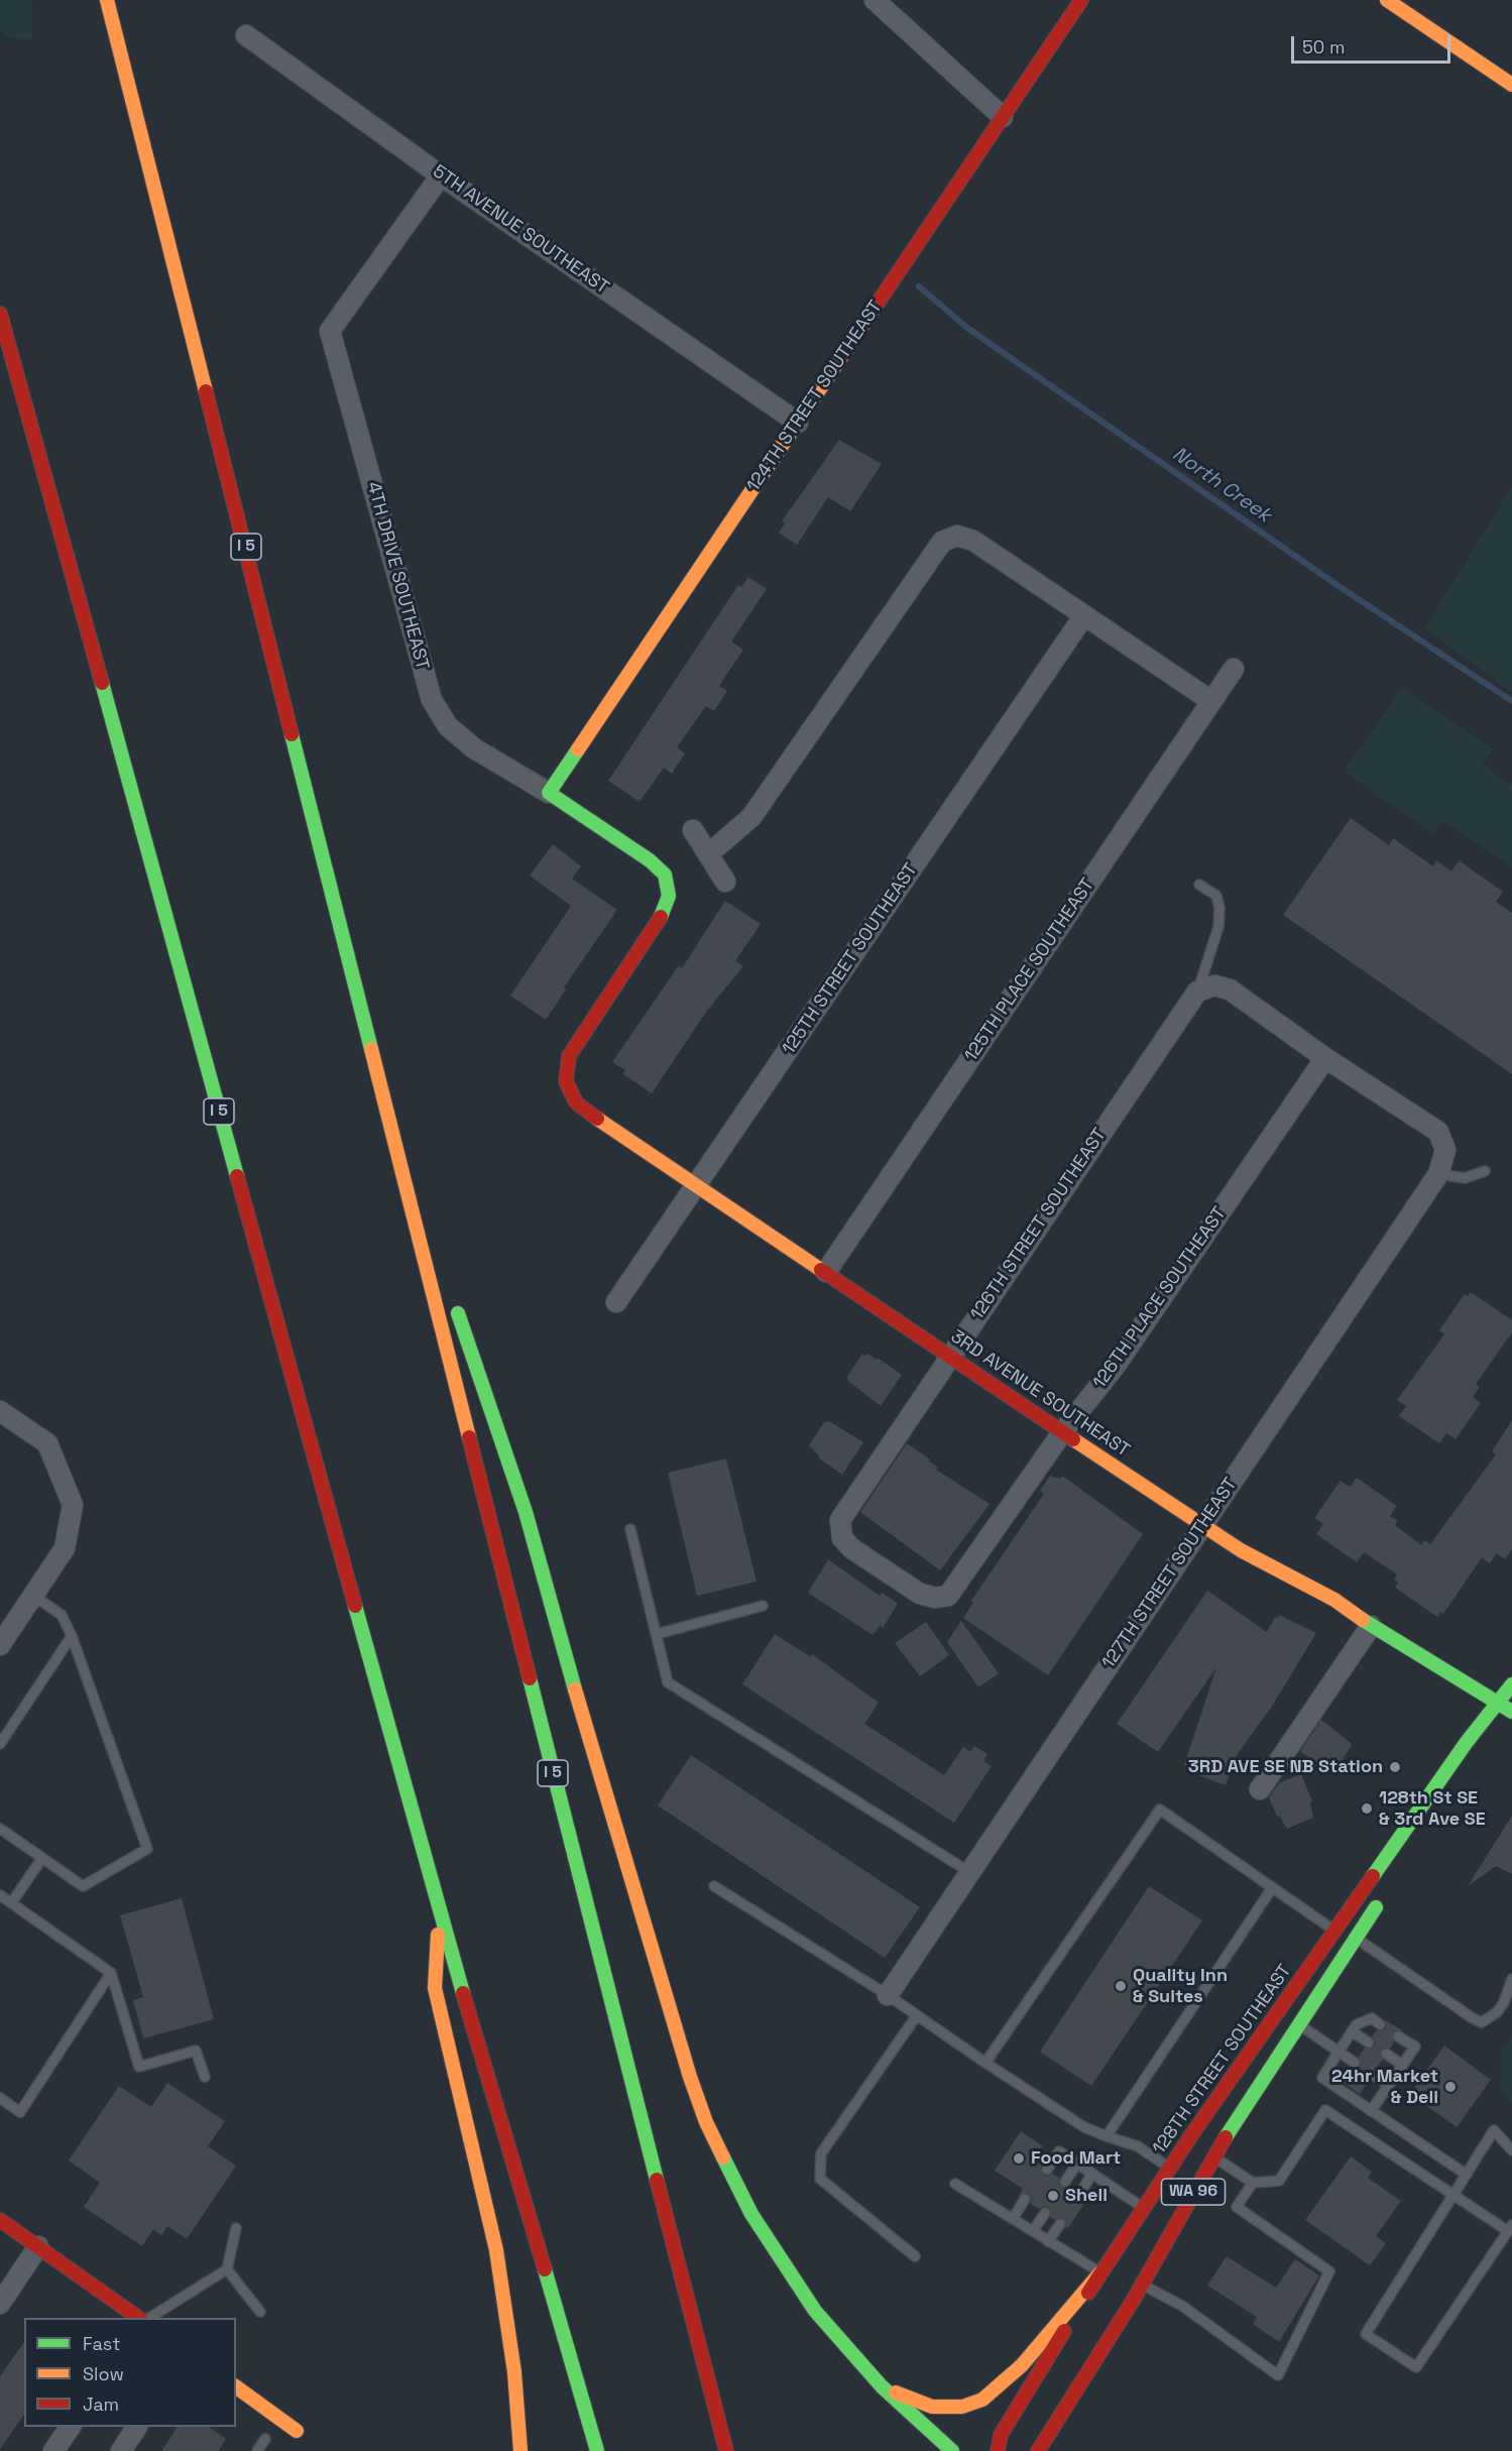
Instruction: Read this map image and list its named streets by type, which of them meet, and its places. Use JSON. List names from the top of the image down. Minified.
{"streets":{"main road":["124TH STREET SOUTHEAST","I 5","4TH DRIVE SOUTHEAST","3RD AVENUE SOUTHEAST","128TH STREET SOUTHEAST","WA 96"],"street":["5TH AVENUE SOUTHEAST","125TH STREET SOUTHEAST","125TH PLACE SOUTHEAST","126TH STREET SOUTHEAST","126TH PLACE SOUTHEAST","127TH STREET SOUTHEAST"]},"crossings":[["5TH AVENUE SOUTHEAST","124TH STREET SOUTHEAST"],["5TH AVENUE SOUTHEAST","4TH DRIVE SOUTHEAST"],["124TH STREET SOUTHEAST","4TH DRIVE SOUTHEAST"],["4TH DRIVE SOUTHEAST","3RD AVENUE SOUTHEAST"],["125TH STREET SOUTHEAST","3RD AVENUE SOUTHEAST"],["125TH PLACE SOUTHEAST","3RD AVENUE SOUTHEAST"],["126TH STREET SOUTHEAST","126TH PLACE SOUTHEAST"],["126TH STREET SOUTHEAST","3RD AVENUE SOUTHEAST"],["126TH PLACE SOUTHEAST","3RD AVENUE SOUTHEAST"],["126TH PLACE SOUTHEAST","127TH STREET SOUTHEAST"],["3RD AVENUE SOUTHEAST","127TH STREET SOUTHEAST"],["3RD AVENUE SOUTHEAST","128TH STREET SOUTHEAST"]],"water":["North Creek"],"places":["3RD AVE SE NB Station","128th St SE & 3rd Ave SE","Quality Inn & Suites","24hr Market & Deli","Food Mart","Shell"],"legend":["Fast","Slow","Jam"],"scale_bar":"50 m"}
